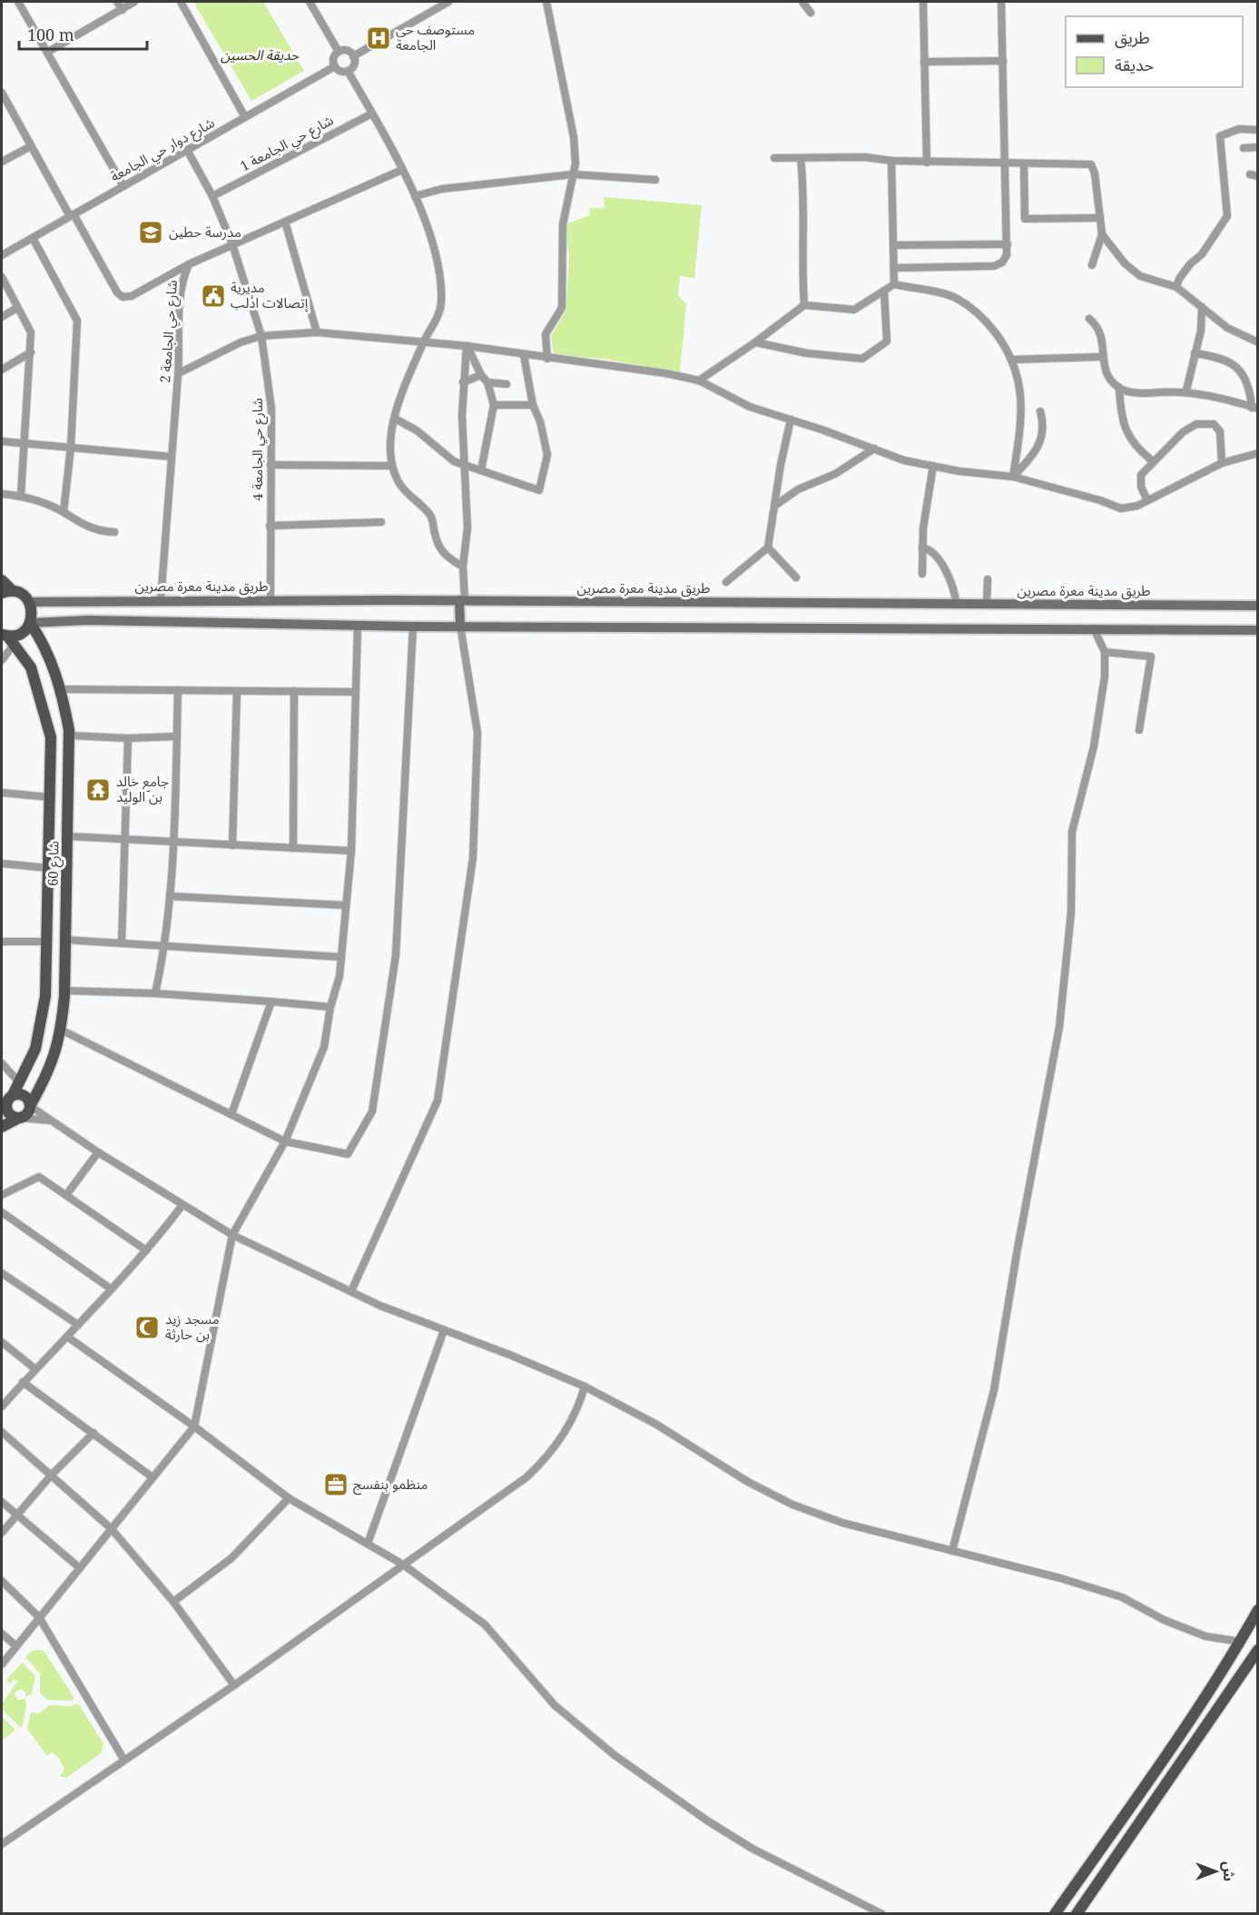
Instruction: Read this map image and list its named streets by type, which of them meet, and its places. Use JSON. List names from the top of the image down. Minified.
{"streets":{"main road":["طريق مدينة معرة مصرين","شارع 60"],"street":["شارع حي الجامعة 1","شارع دوار حي الجامعة","شارع حي الجامعة 2","شارع حي الجامعة 4"]},"crossings":[["شارع حي الجامعة 1","شارع حي الجامعة 4"],["شارع دوار حي الجامعة","شارع حي الجامعة 4"],["شارع حي الجامعة 2","شارع حي الجامعة 4"],["شارع حي الجامعة 2","طريق مدينة معرة مصرين"],["شارع حي الجامعة 4","طريق مدينة معرة مصرين"]],"parks":["حديقة الحسين"],"places":{"hospital":["مستوصف حي الجامعة"],"school or university":["مدرسة حطين"],"public building":["مديرية إتصالات ادلب"],"temple":["جامع خالد بن الوليد"],"mosque":["مسجد زيد بن حارثة"],"office":["منظمو بنفسج"]},"legend":["طريق","حديقة"],"scale_bar":"100 m","north":"right"}
